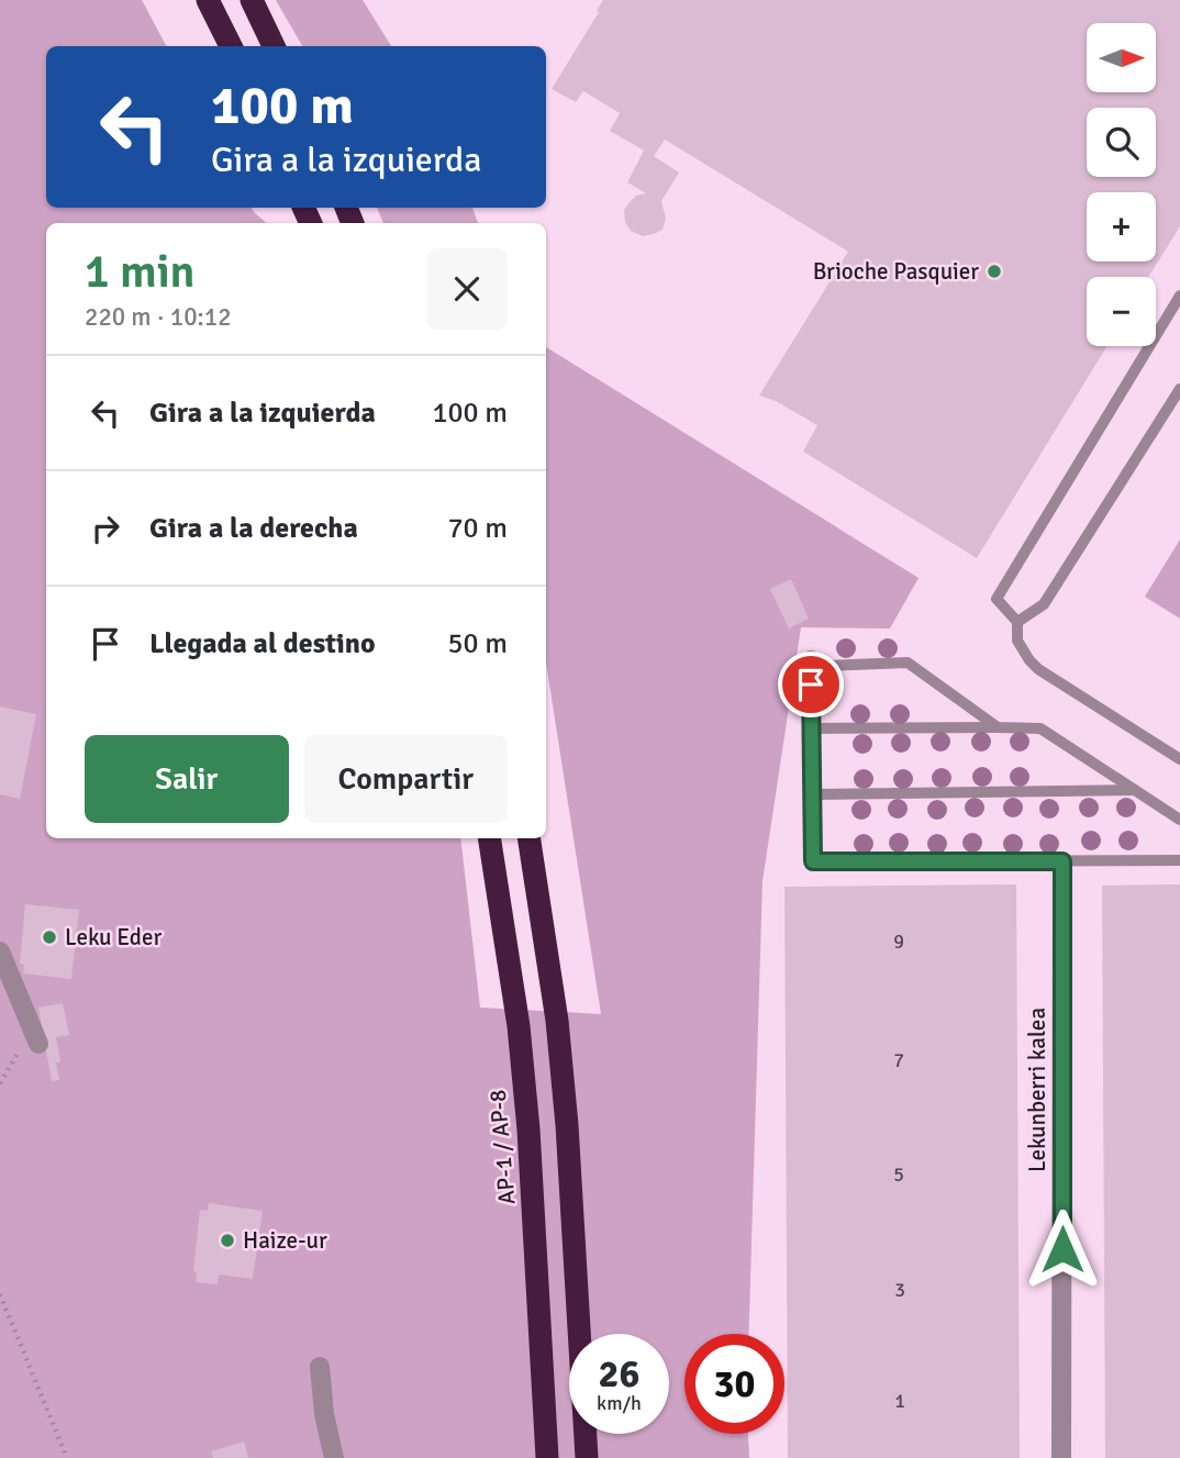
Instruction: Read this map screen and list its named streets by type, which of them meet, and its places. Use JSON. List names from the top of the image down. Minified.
{"streets":{"highway":["AP-1 / AP-8"],"street":["Lekunberri kalea"]},"places":["Brioche Pasquier","Leku Eder","Haize-ur"],"house_numbers":["9","7","5","3","1"],"north":"right","page":{"map_buttons":["+","−"],"turn":["100 m","Gira a la izquierda"],"heading":["1 min","220 m · 10:12"],"list":[{"name":"Gira a la izquierda","value":"100 m"},{"name":"Gira a la derecha","value":"70 m"},{"name":"Llegada al destino","value":"50 m"}],"buttons":["Salir","Compartir"],"speed":"26 km/h","limit":"30"}}
